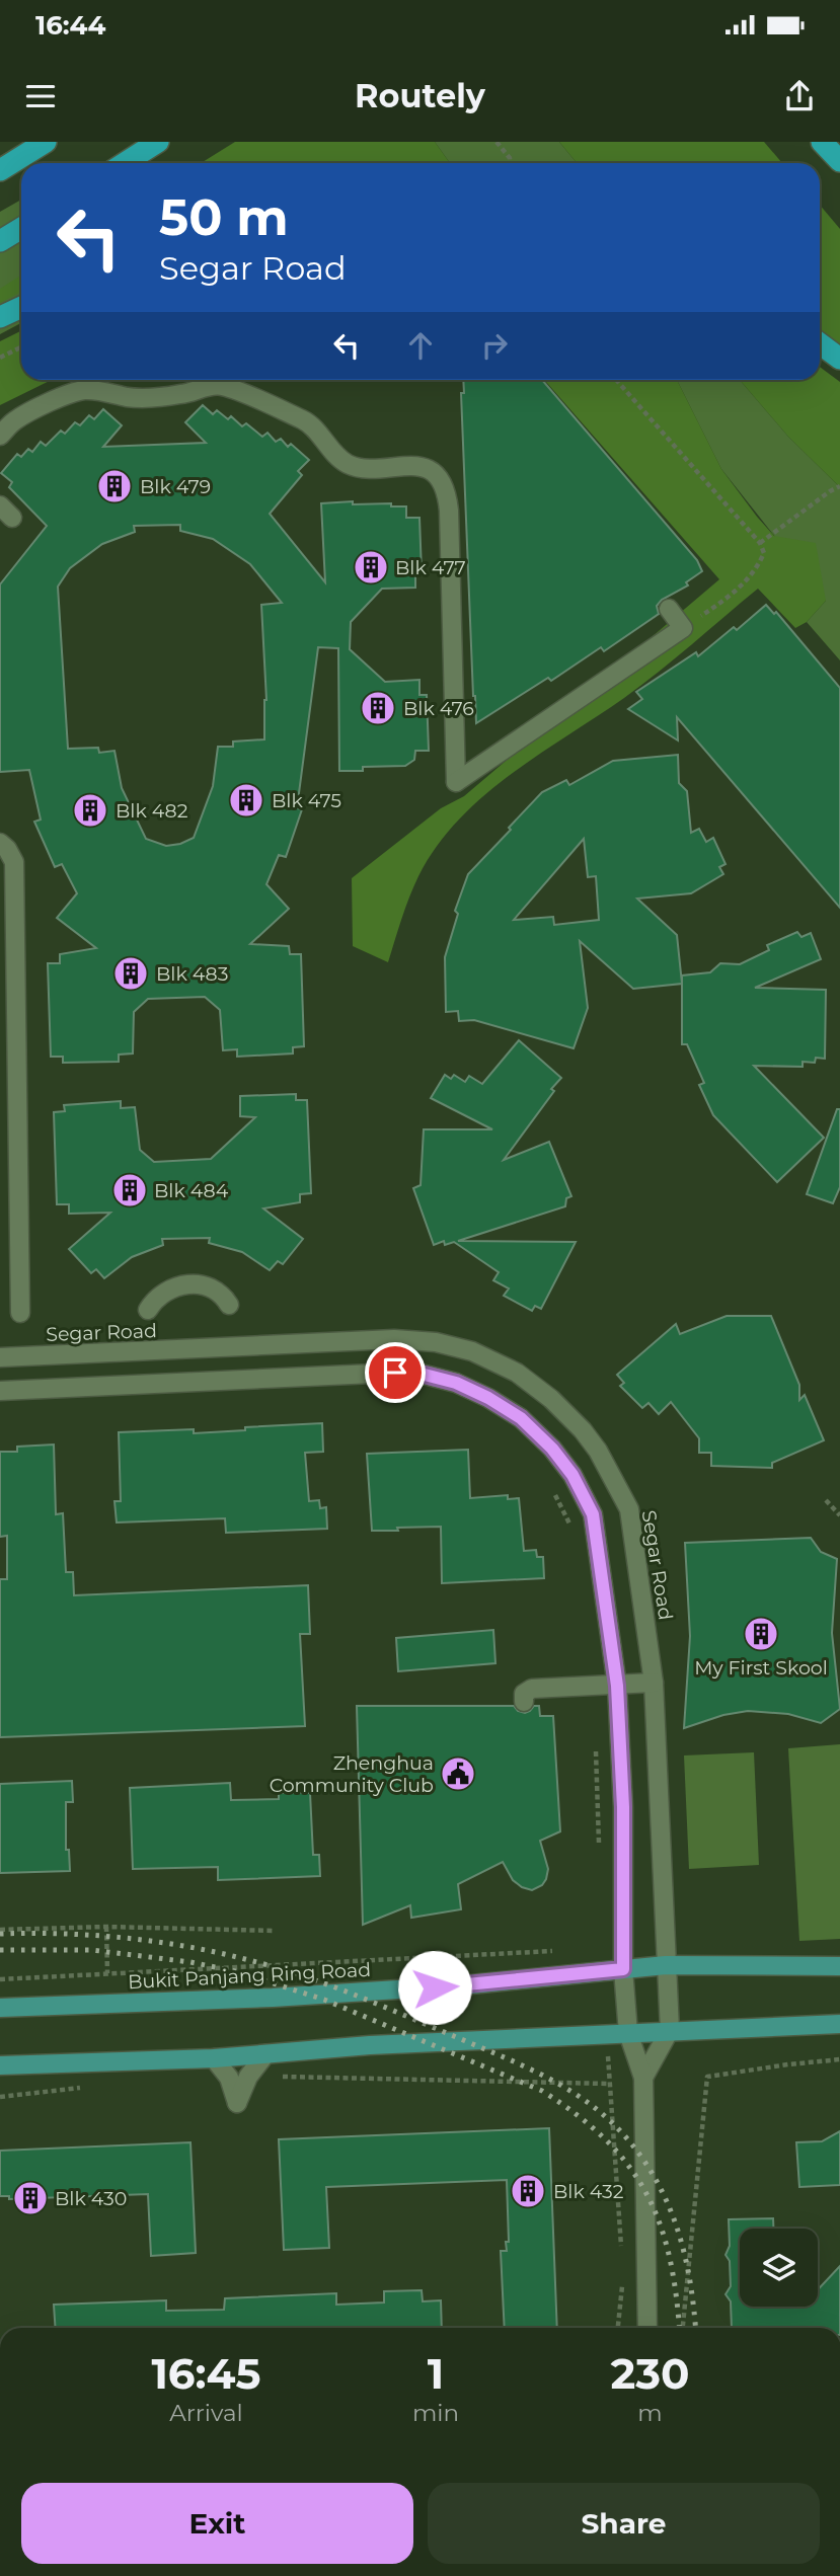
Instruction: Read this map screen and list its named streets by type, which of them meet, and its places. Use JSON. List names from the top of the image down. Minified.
{"streets":{"main road":["Bukit Panjang Ring Road"],"street":["Segar Road"]},"crossings":[["Segar Road","Bukit Panjang Ring Road"]],"places":{"building":["Blk 479","Blk 477","Blk 476","Blk 475","Blk 482","Blk 483","Blk 484","My First Skool","Blk 432","Blk 430"],"public building":["Zhenghua Community Club"]},"page":{"status":"16:44","header":"Routely","turn":["50 m","Segar Road"],"eta":["16:45","Arrival","1","min","230","m"],"buttons":["Exit","Share"]}}
